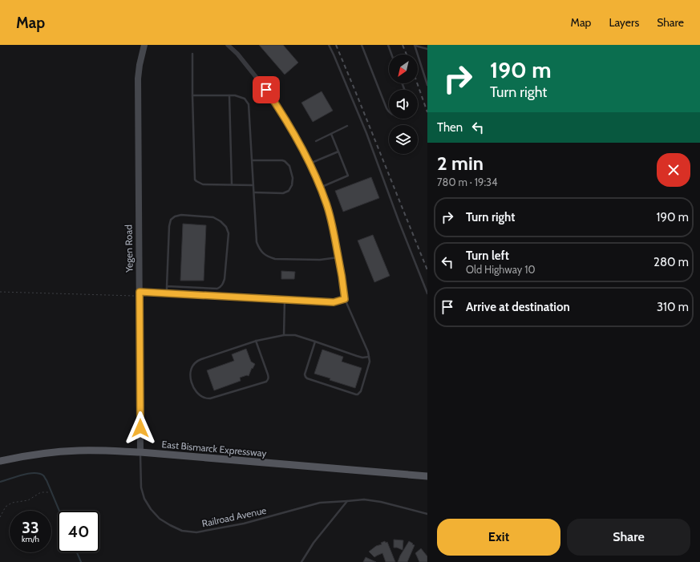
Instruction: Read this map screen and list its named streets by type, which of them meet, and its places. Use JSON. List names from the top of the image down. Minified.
{"streets":{"main road":["East Bismarck Expressway"],"street":["Yegen Road"],"lane":["Railroad Avenue"]},"crossings":[["Yegen Road","East Bismarck Expressway"],["Yegen Road","Railroad Avenue"],["East Bismarck Expressway","Railroad Avenue"]],"north":"bottom left","page":{"header":"Map","nav":["Map","Layers","Share"],"turn":["190 m","Turn right"],"then":"Then","heading":["2 min","780 m · 19:34"],"list":[{"name":"Turn right","value":"190 m"},{"name":"Turn left","note":"Old Highway 10","value":"280 m"},{"name":"Arrive at destination","value":"310 m"}],"speed":"33 km/h","limit":"40","buttons":["Exit","Share"]}}
